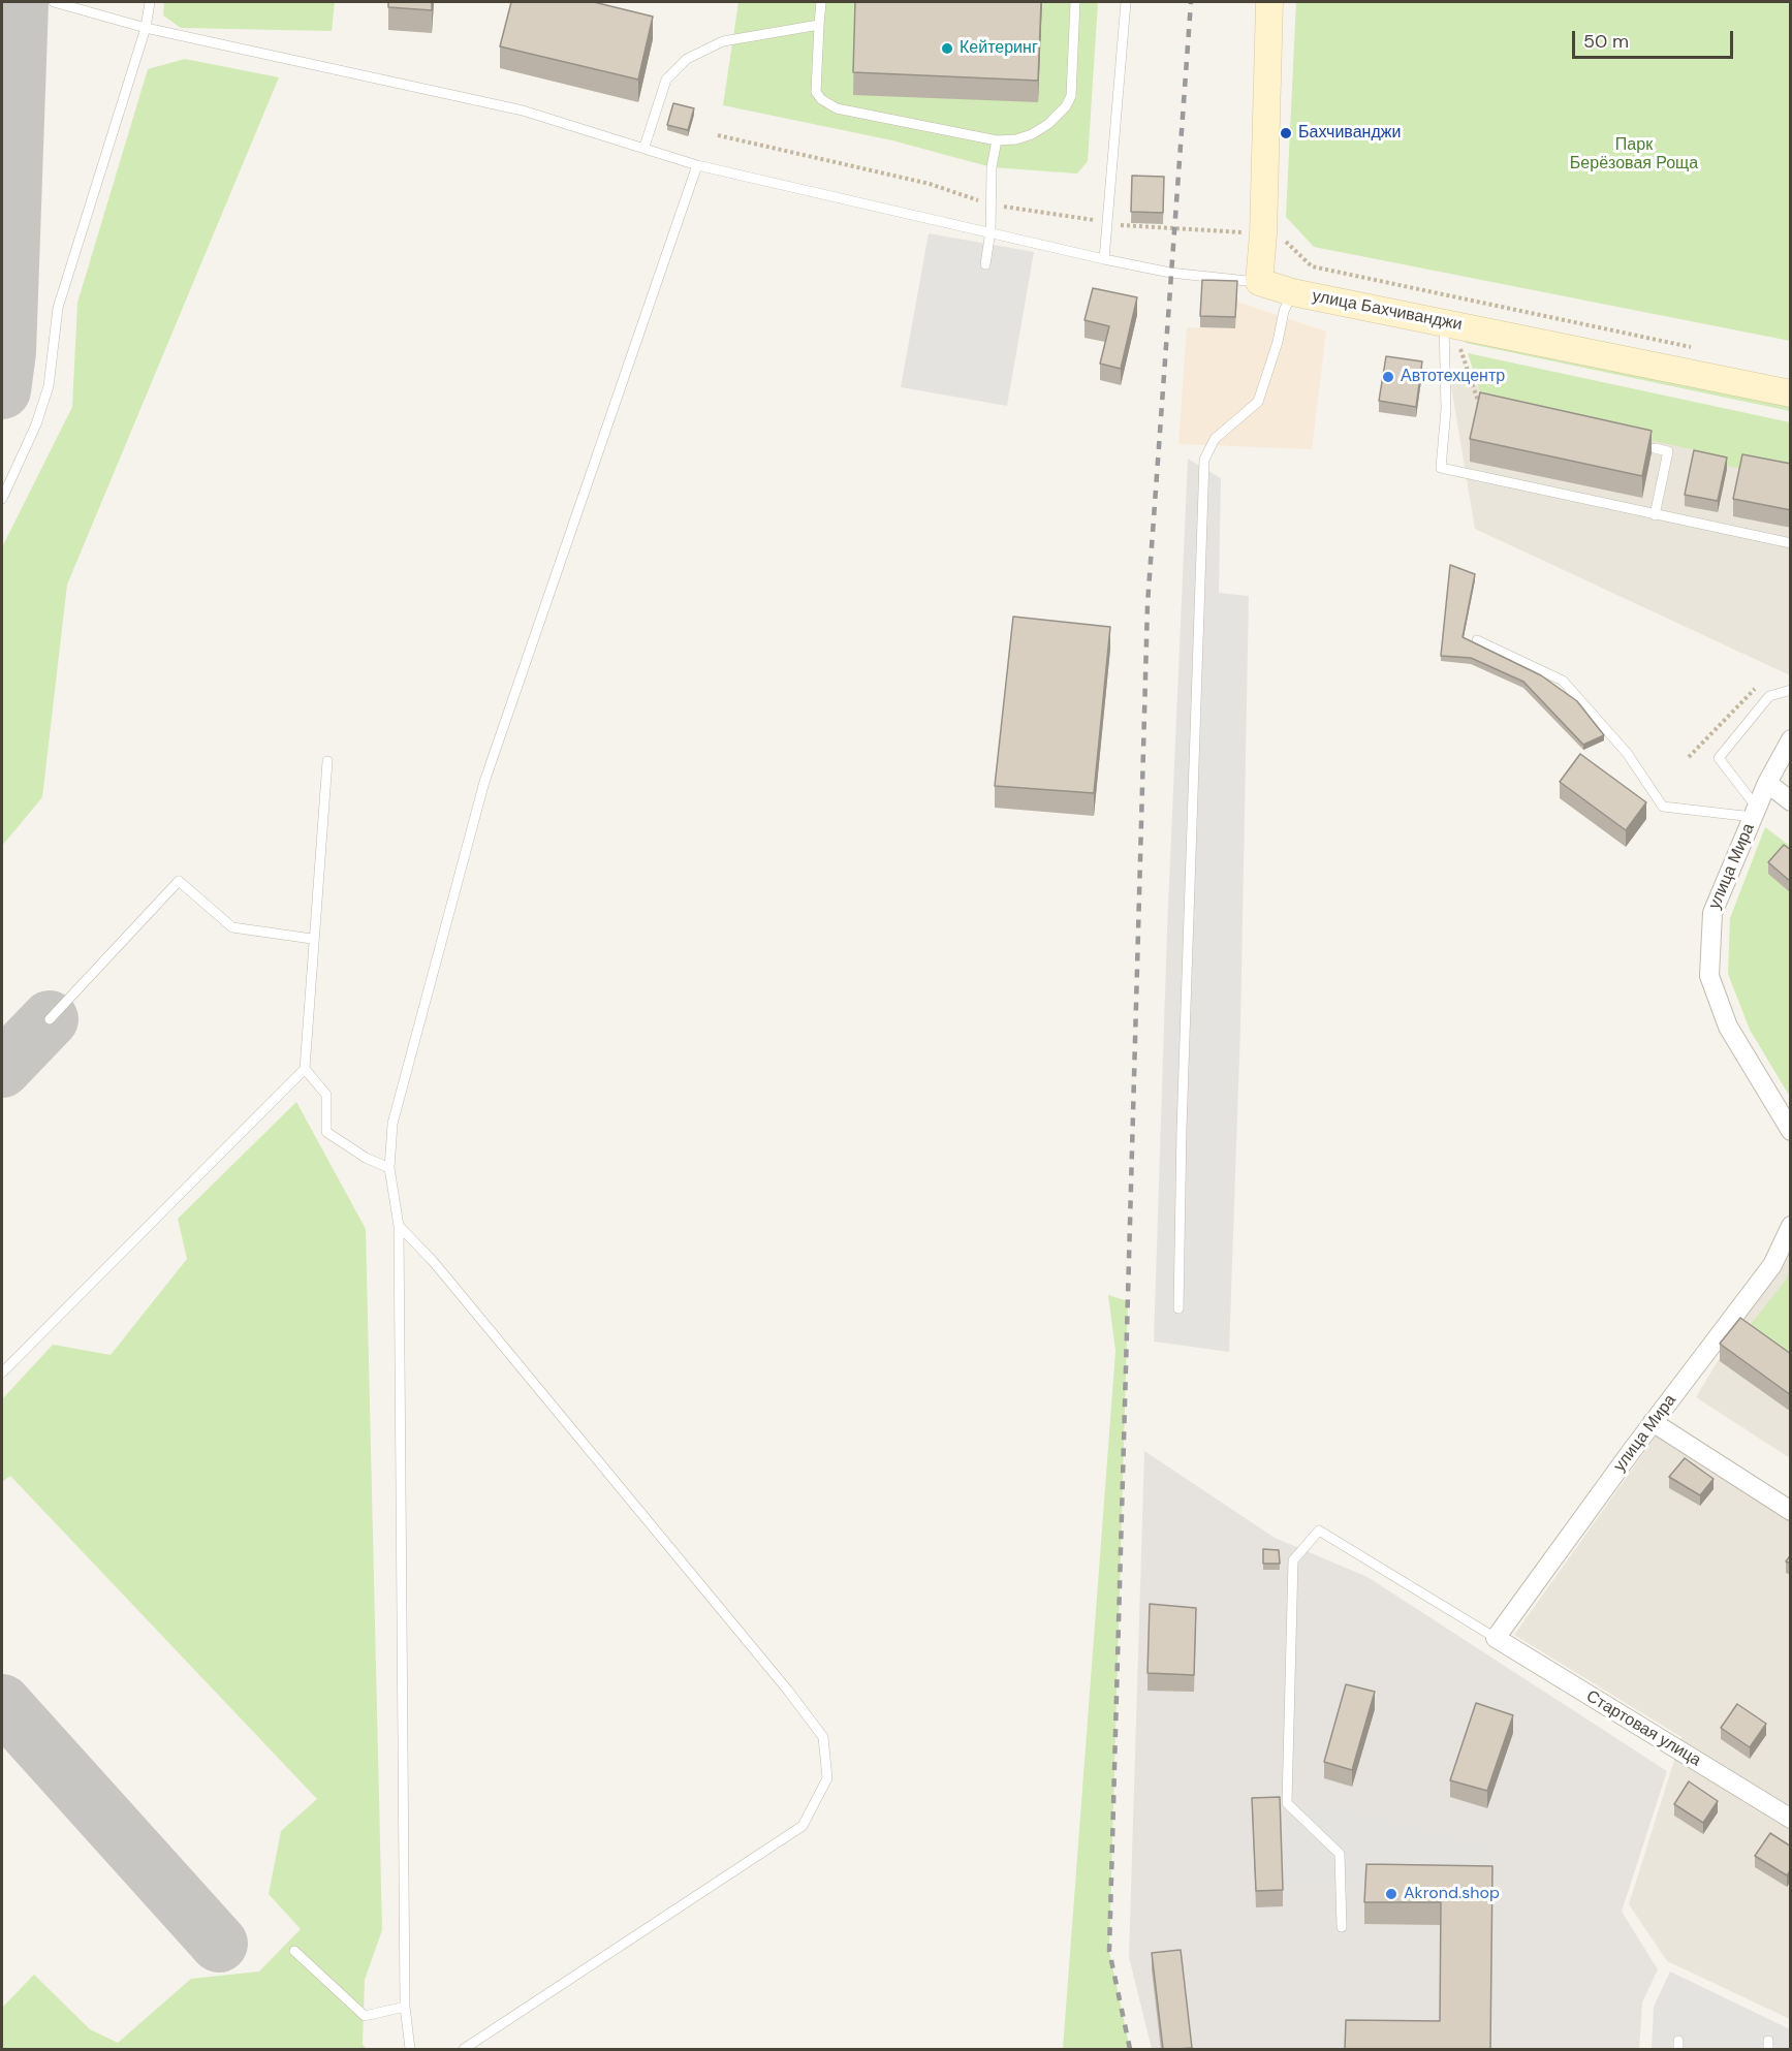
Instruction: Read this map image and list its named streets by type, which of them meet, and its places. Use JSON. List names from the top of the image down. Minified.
{"streets":{"main road":["улица Бахчиванджи"],"street":["улица Мира","Стартовая улица"]},"crossings":[["улица Мира","Стартовая улица"]],"parks":["Парк Берёзовая Роща"],"places":["Кейтеринг","Бахчиванджи","Автотехцентр","Akrond.shop"],"scale_bar":"50 m"}
